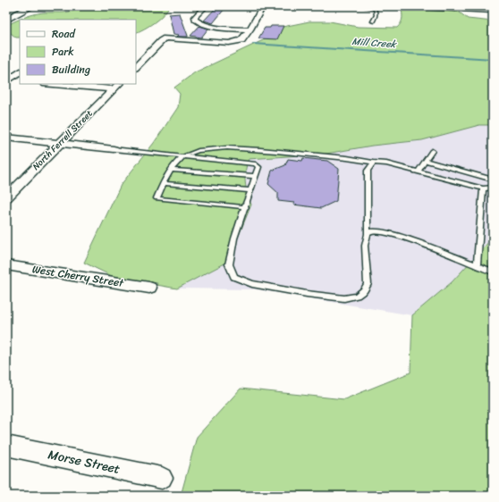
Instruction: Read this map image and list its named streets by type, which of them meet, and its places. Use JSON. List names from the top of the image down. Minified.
{"streets":{"street":["North Ferrell Street","West Cherry Street","Morse Street"]},"water":["Mill Creek"],"legend":["Road","Park","Building"]}
